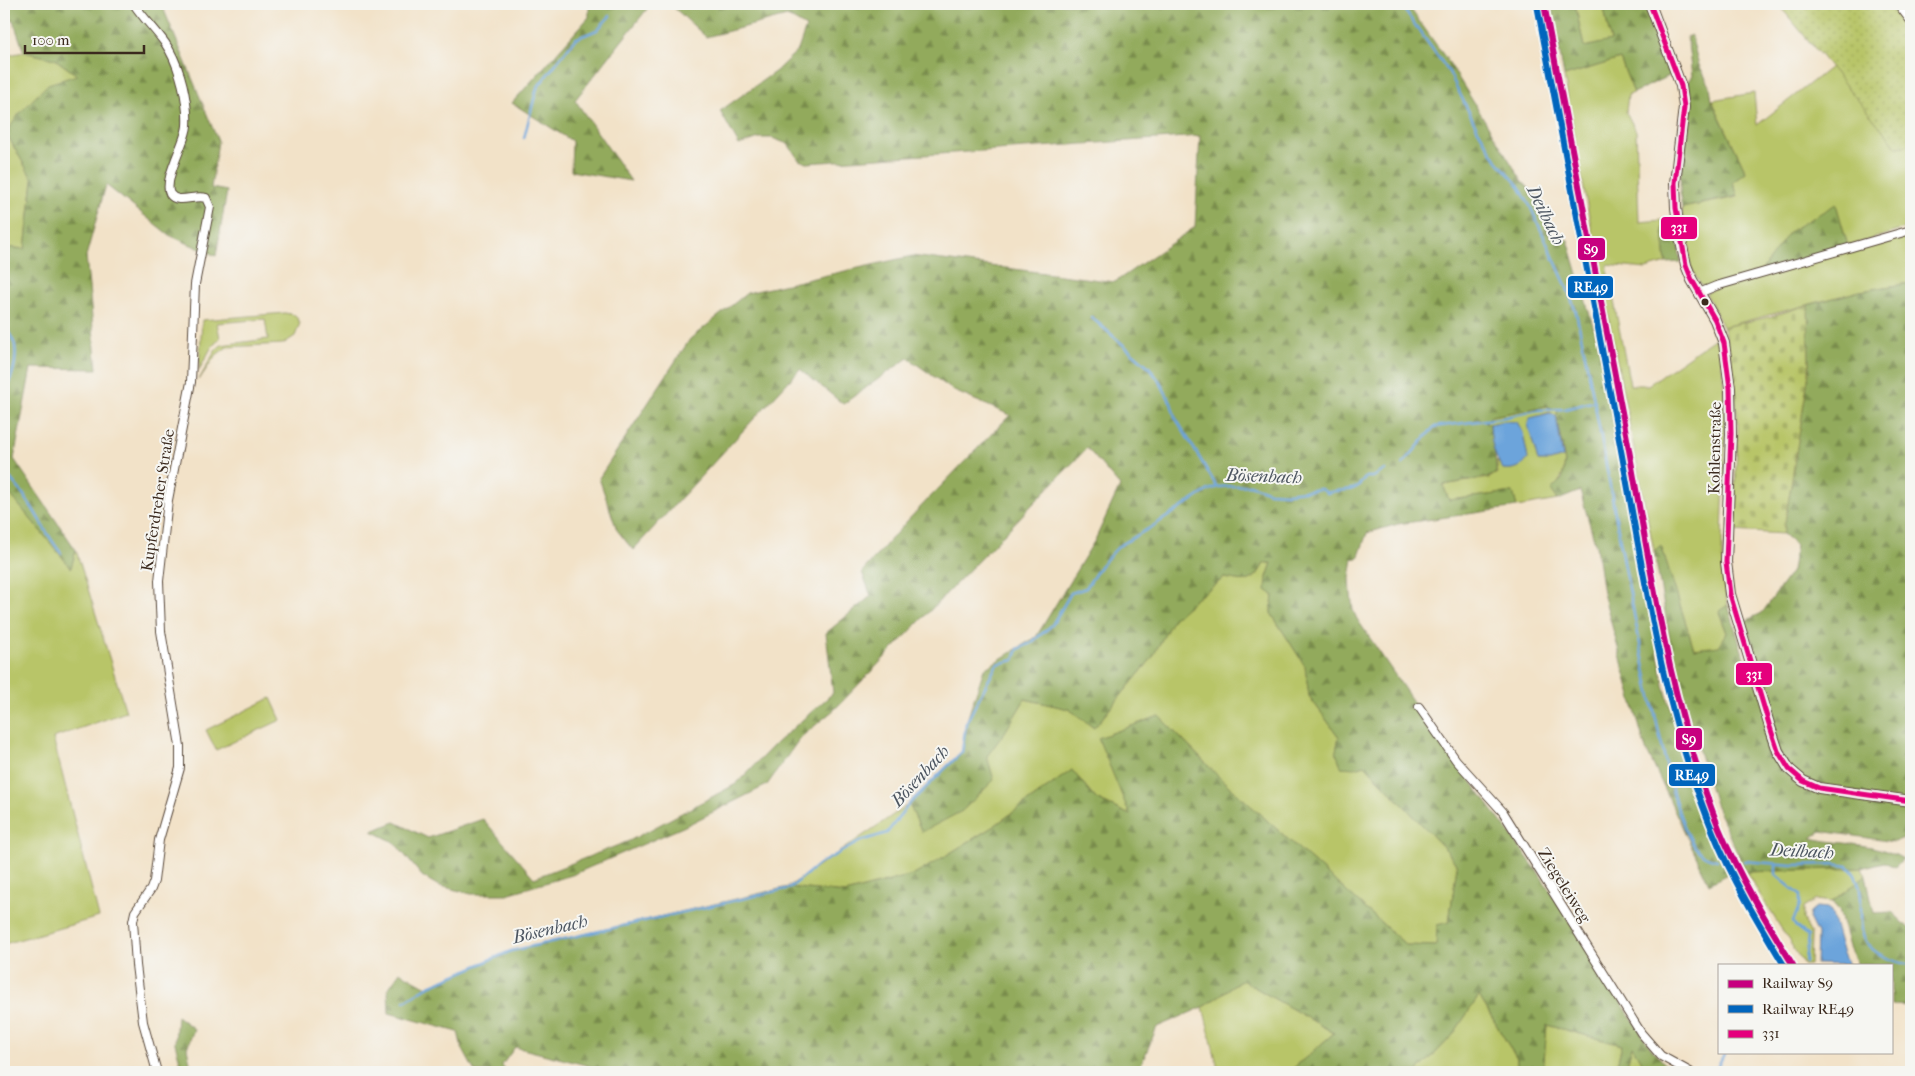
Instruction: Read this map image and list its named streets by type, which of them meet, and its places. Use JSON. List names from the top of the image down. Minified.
{"streets":{"main road":["Kohlenstraße"],"street":["Kupferdreher Straße","Ziegeleiweg"]},"water":["Deilbach","Bösenbach"],"lines":["rail line S9","transit line 331","rail line RE49"],"legend":["Railway S9","Railway RE49","331"],"scale_bar":"100 m"}
